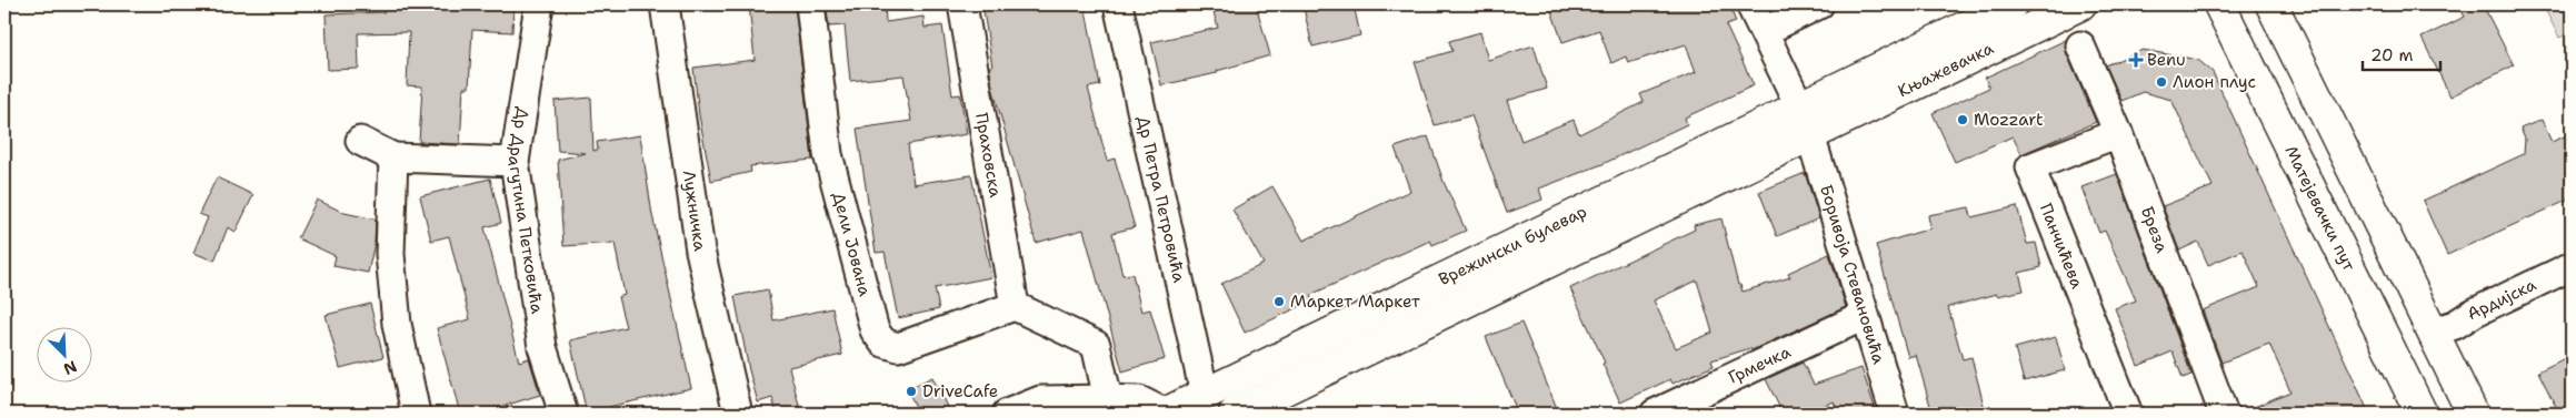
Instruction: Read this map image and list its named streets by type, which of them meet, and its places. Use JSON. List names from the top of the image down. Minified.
{"streets":{"main road":["Књажевачка","Матејевачки пут","Врежински булевар"],"street":["Праховска","Др Петра Петровића","Др Драгутина Петковића","Лужничка","Бреза","Дели Јована","Панчићева","Боривоја Стевановића","Ардијска","Грмечка"]},"crossings":[["Књажевачка","Врежински булевар"],["Књажевачка","Боривоја Стевановића"],["Праховска","Дели Јована"],["Др Петра Петровића","Врежински булевар"],["Бреза","Панчићева"],["Врежински булевар","Боривоја Стевановића"],["Боривоја Стевановића","Грмечка"]],"places":{"health":["Benu"],"other":["Лион плус","Mozzart","Маркет Маркет","DriveCafe"]},"scale_bar":"20 m","north":"bottom right"}
